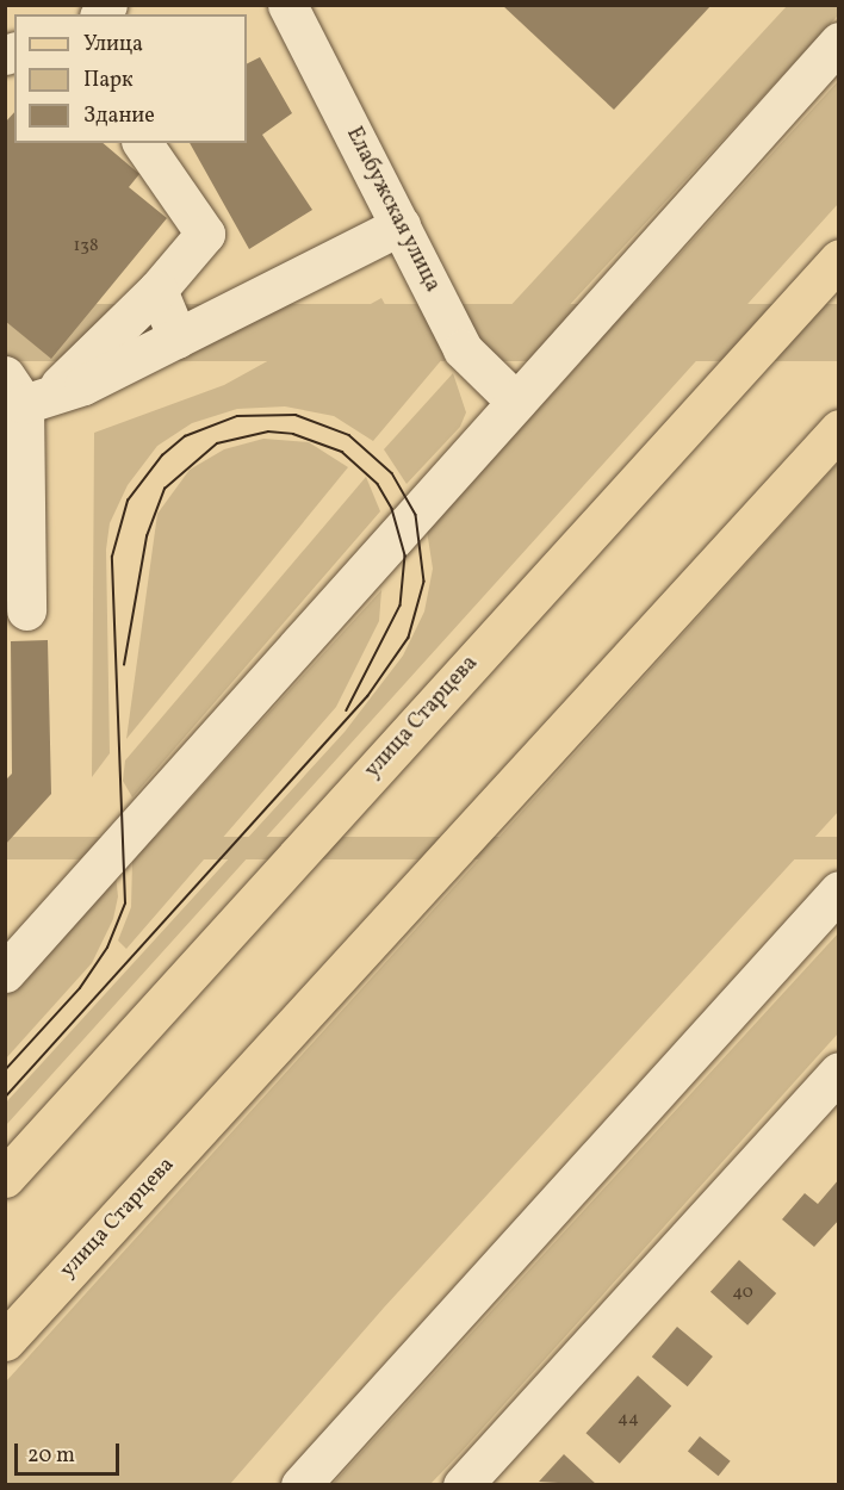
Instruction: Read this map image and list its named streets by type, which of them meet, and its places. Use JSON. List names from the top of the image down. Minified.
{"streets":{"main road":["улица Старцева"],"street":["Елабужская улица"]},"house_numbers":["138","40","44"],"legend":["Улица","Парк","Здание"],"scale_bar":"20 m"}
